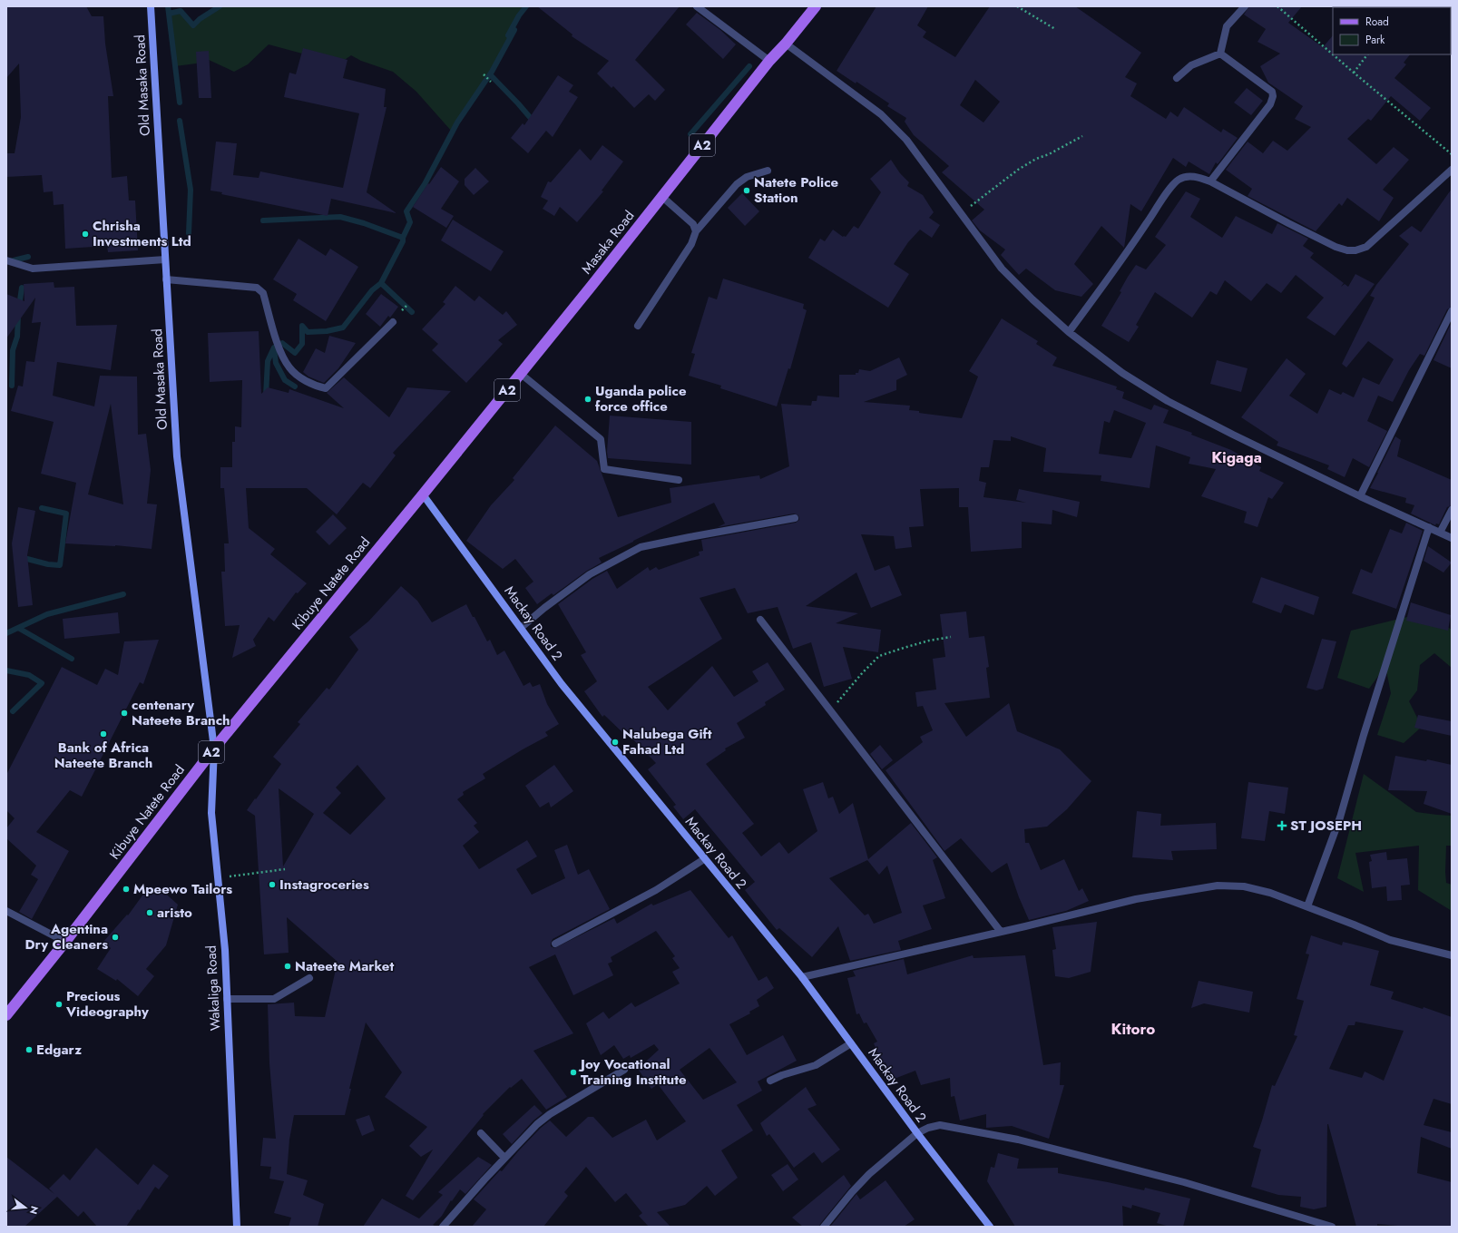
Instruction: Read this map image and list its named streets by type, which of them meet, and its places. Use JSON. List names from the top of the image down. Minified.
{"streets":{"main road":["Old Masaka Road","A2","Masaka Road","Kibuye Natete Road","Mackay Road 2","Wakaliga Road"]},"crossings":[["Old Masaka Road","Kibuye Natete Road"],["Old Masaka Road","Wakaliga Road"],["Masaka Road","Kibuye Natete Road"],["Masaka Road","Mackay Road 2"],["Kibuye Natete Road","Mackay Road 2"],["Kibuye Natete Road","Wakaliga Road"]],"districts":["Kigaga","Kitoro"],"places":{"other":["Natete Police Station","Chrisha Investments Ltd","Uganda police force office","centenary Nateete Branch","Bank of Africa Nateete Branch","Nalubega Gift Fahad Ltd","Instagroceries","Mpeewo Tailors","aristo","Agentina Dry Cleaners","Nateete Market","Precious Videography","Edgarz","Joy Vocational Training Institute"],"health":["ST JOSEPH"]},"legend":["Road","Park"],"north":"right"}
